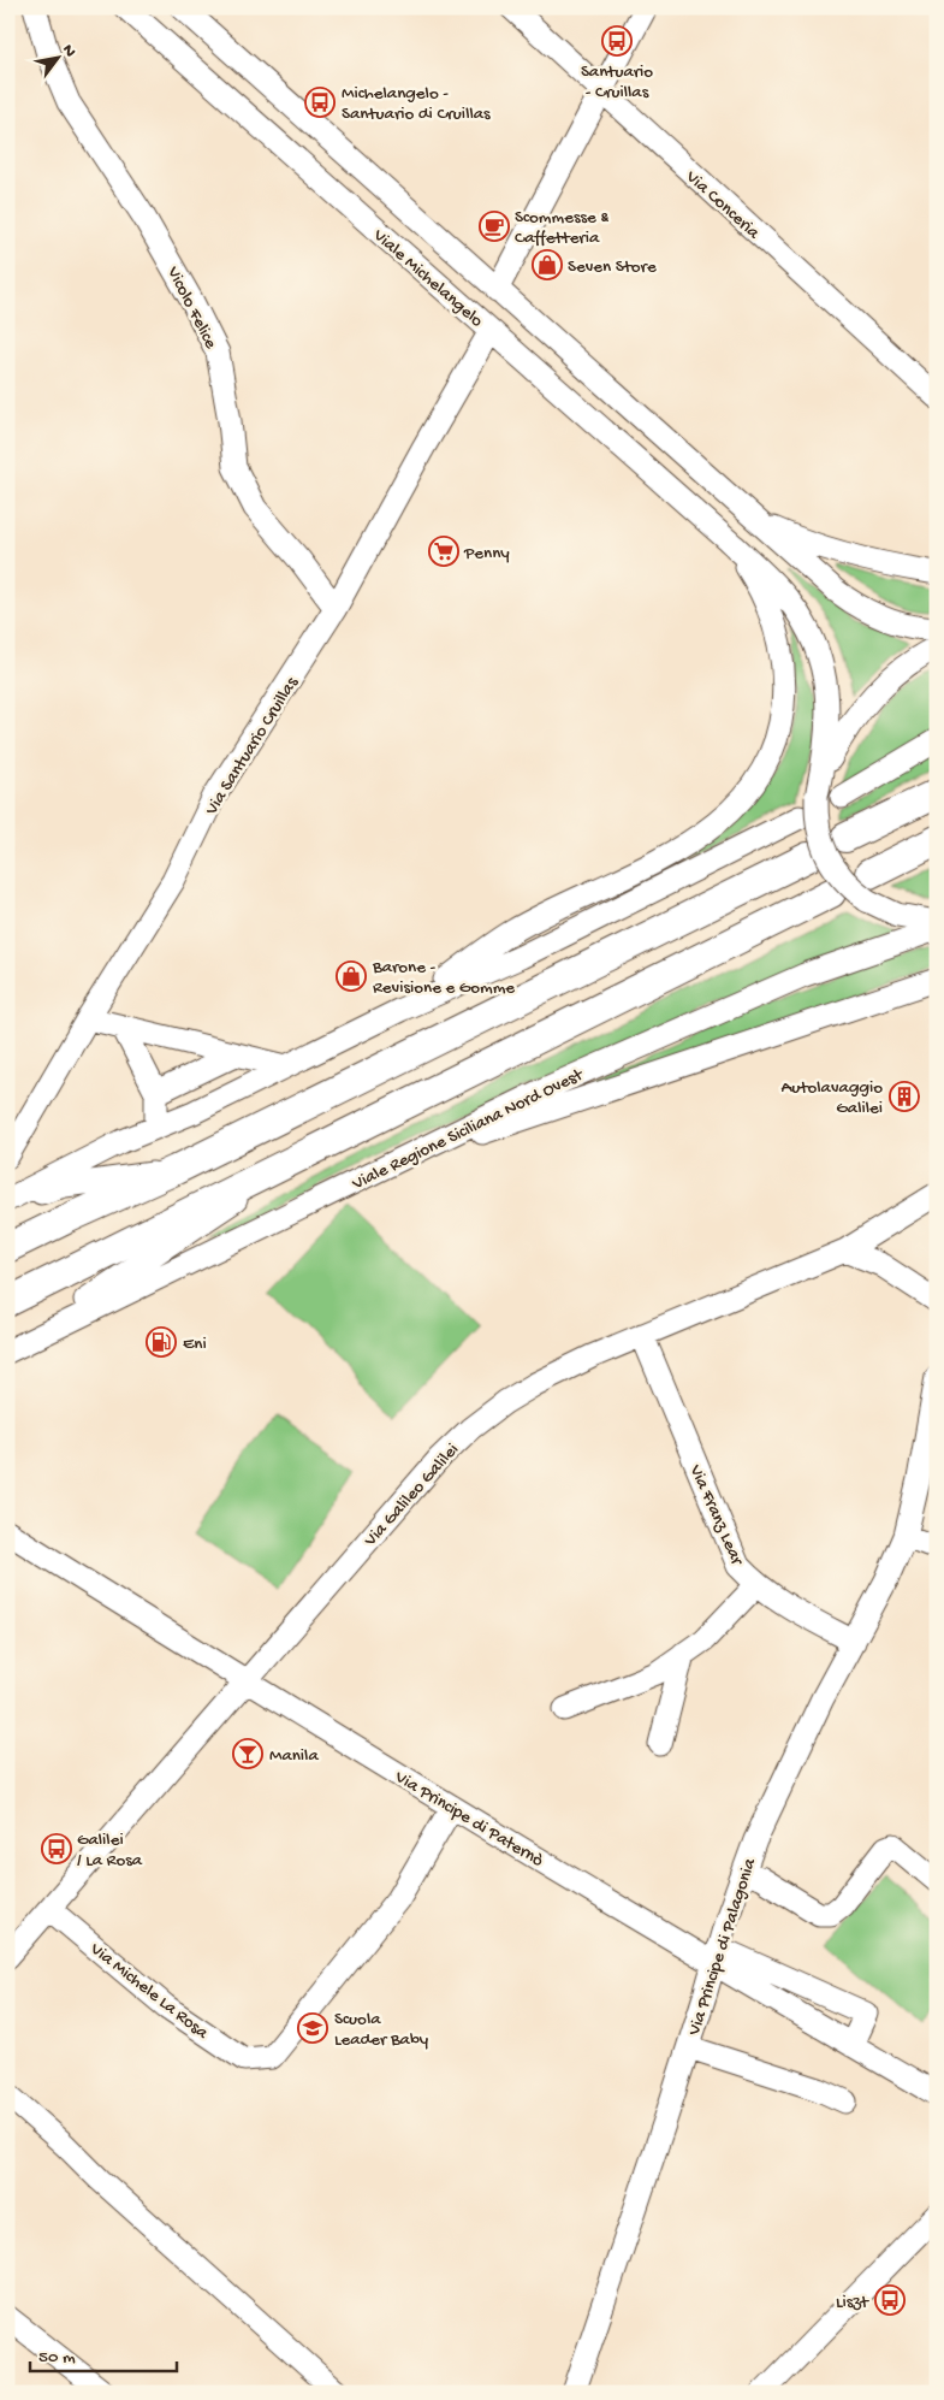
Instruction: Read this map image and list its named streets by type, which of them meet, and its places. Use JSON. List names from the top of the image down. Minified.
{"streets":{"street":["Via Conceria","Viale Michelangelo","Vicolo Felice","Via Santuario Cruillas","Viale Regione Siciliana Nord Ovest","Via Galileo Galilei","Via Franz Lear","Via Principe di Paternò","Via Principe di Palagonia","Via Michele La Rosa"]},"crossings":[["Viale Michelangelo","Via Santuario Cruillas"],["Vicolo Felice","Via Santuario Cruillas"],["Via Galileo Galilei","Via Franz Lear"],["Via Galileo Galilei","Via Principe di Paternò"],["Via Galileo Galilei","Via Michele La Rosa"],["Via Franz Lear","Via Principe di Palagonia"],["Via Principe di Paternò","Via Principe di Palagonia"],["Via Principe di Paternò","Via Michele La Rosa"]],"places":{"bus stop":["Santuario - Cruillas","Michelangelo - Santuario di Cruillas","Galilei / La Rosa","Liszt"],"cafe":["Scommesse & Caffetteria"],"shop":["Seven Store","Barone - Revisione e Gomme"],"supermarket":["Penny"],"building":["Autolavaggio Galilei"],"fuel station":["Eni"],"bar":["Manila"],"school or university":["Scuola Leader Baby"]},"scale_bar":"50 m","north":"top right"}
